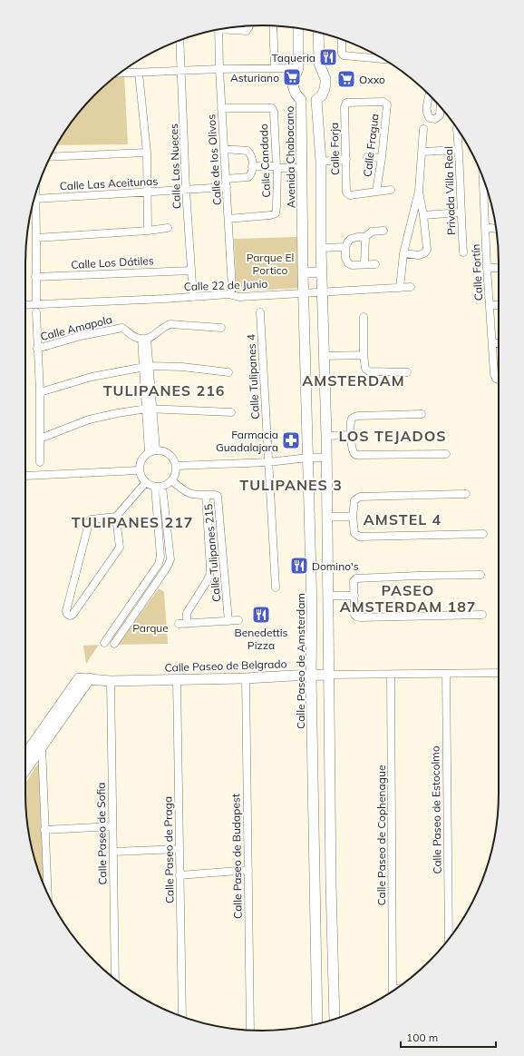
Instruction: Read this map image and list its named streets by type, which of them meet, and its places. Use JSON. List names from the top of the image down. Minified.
{"streets":{"main road":["Avenida Chabacano","Calle Paseo de Amsterdam","Calle Paseo de Belgrado"],"street":["Calle Fragua","Calle Forja","Calle de los Olivos","Calle Candado","Calle Las Nueces","Calle Las Aceitunas","Privada Villa Real","Calle Los Dátiles","Calle Fortín","Calle 22 de Junio","Calle Amapola","Calle Tulipanes 4","Calle Tulipanes 215","Calle Paseo de Estocolmo","Calle Paseo de Sofia","Calle Paseo de Cophenague","Calle Paseo de Praga","Calle Paseo de Budapest"]},"crossings":[["Calle Fragua","Calle Forja"],["Avenida Chabacano","Calle 22 de Junio"],["Avenida Chabacano","Calle Paseo de Amsterdam"],["Calle de los Olivos","Calle Candado"],["Calle de los Olivos","Calle Las Aceitunas"],["Calle de los Olivos","Calle 22 de Junio"],["Calle Las Nueces","Calle Las Aceitunas"],["Calle Las Nueces","Calle Los Dátiles"],["Calle Las Nueces","Calle 22 de Junio"],["Calle 22 de Junio","Calle Paseo de Amsterdam"],["Calle Paseo de Amsterdam","Calle Paseo de Belgrado"],["Calle Paseo de Belgrado","Calle Paseo de Estocolmo"],["Calle Paseo de Belgrado","Calle Paseo de Sofia"],["Calle Paseo de Belgrado","Calle Paseo de Cophenague"],["Calle Paseo de Belgrado","Calle Paseo de Praga"],["Calle Paseo de Belgrado","Calle Paseo de Budapest"]],"districts":["AMSTERDAM","TULIPANES 216","LOS TEJADOS","TULIPANES 3","AMSTEL 4","TULIPANES 217","PASEO AMSTERDAM 187"],"parks":["Parque El Portico","Parque"],"places":{"restaurant":["Taqueria","Domino's","Benedettis Pizza"],"supermarket":["Asturiano","Oxxo"],"pharmacy":["Farmacia Guadalajara"]},"scale_bar":"100 m"}
